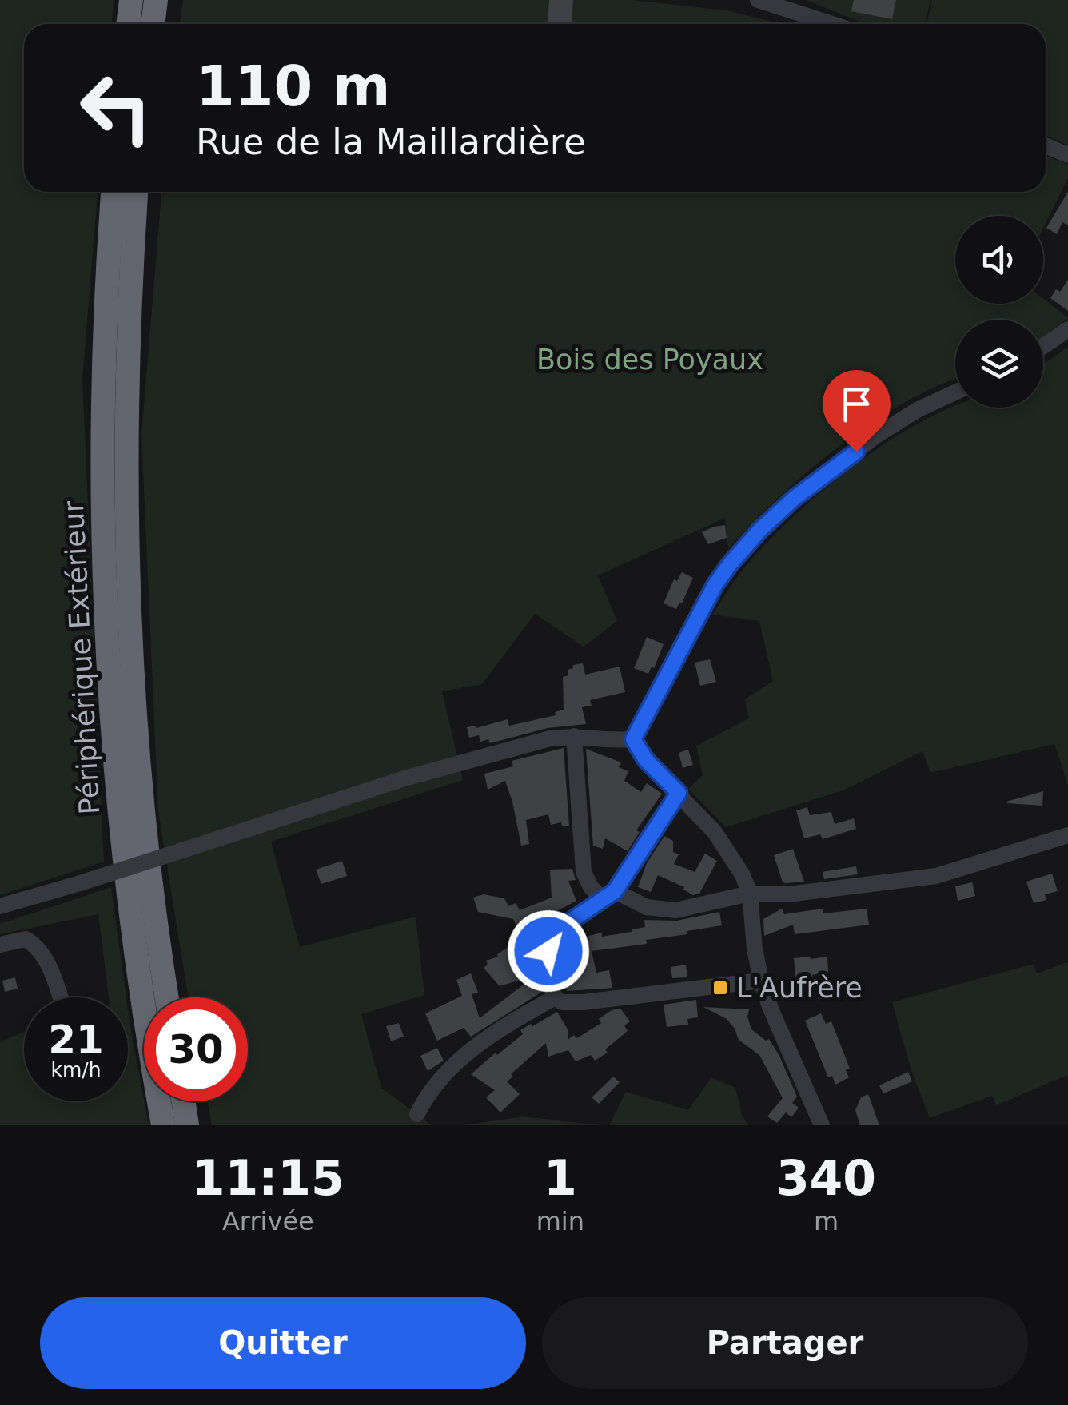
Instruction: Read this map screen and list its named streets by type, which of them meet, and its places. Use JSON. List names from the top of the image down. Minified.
{"streets":{"highway":["Périphérique Extérieur"]},"parks":["Bois des Poyaux"],"places":{"transit":["L'Aufrère"]},"page":{"turn":["110 m","Rue de la Maillardière"],"speed":"21 km/h","limit":"30","eta":["11:15","Arrivée","1","min","340","m"],"buttons":["Quitter","Partager"]}}
